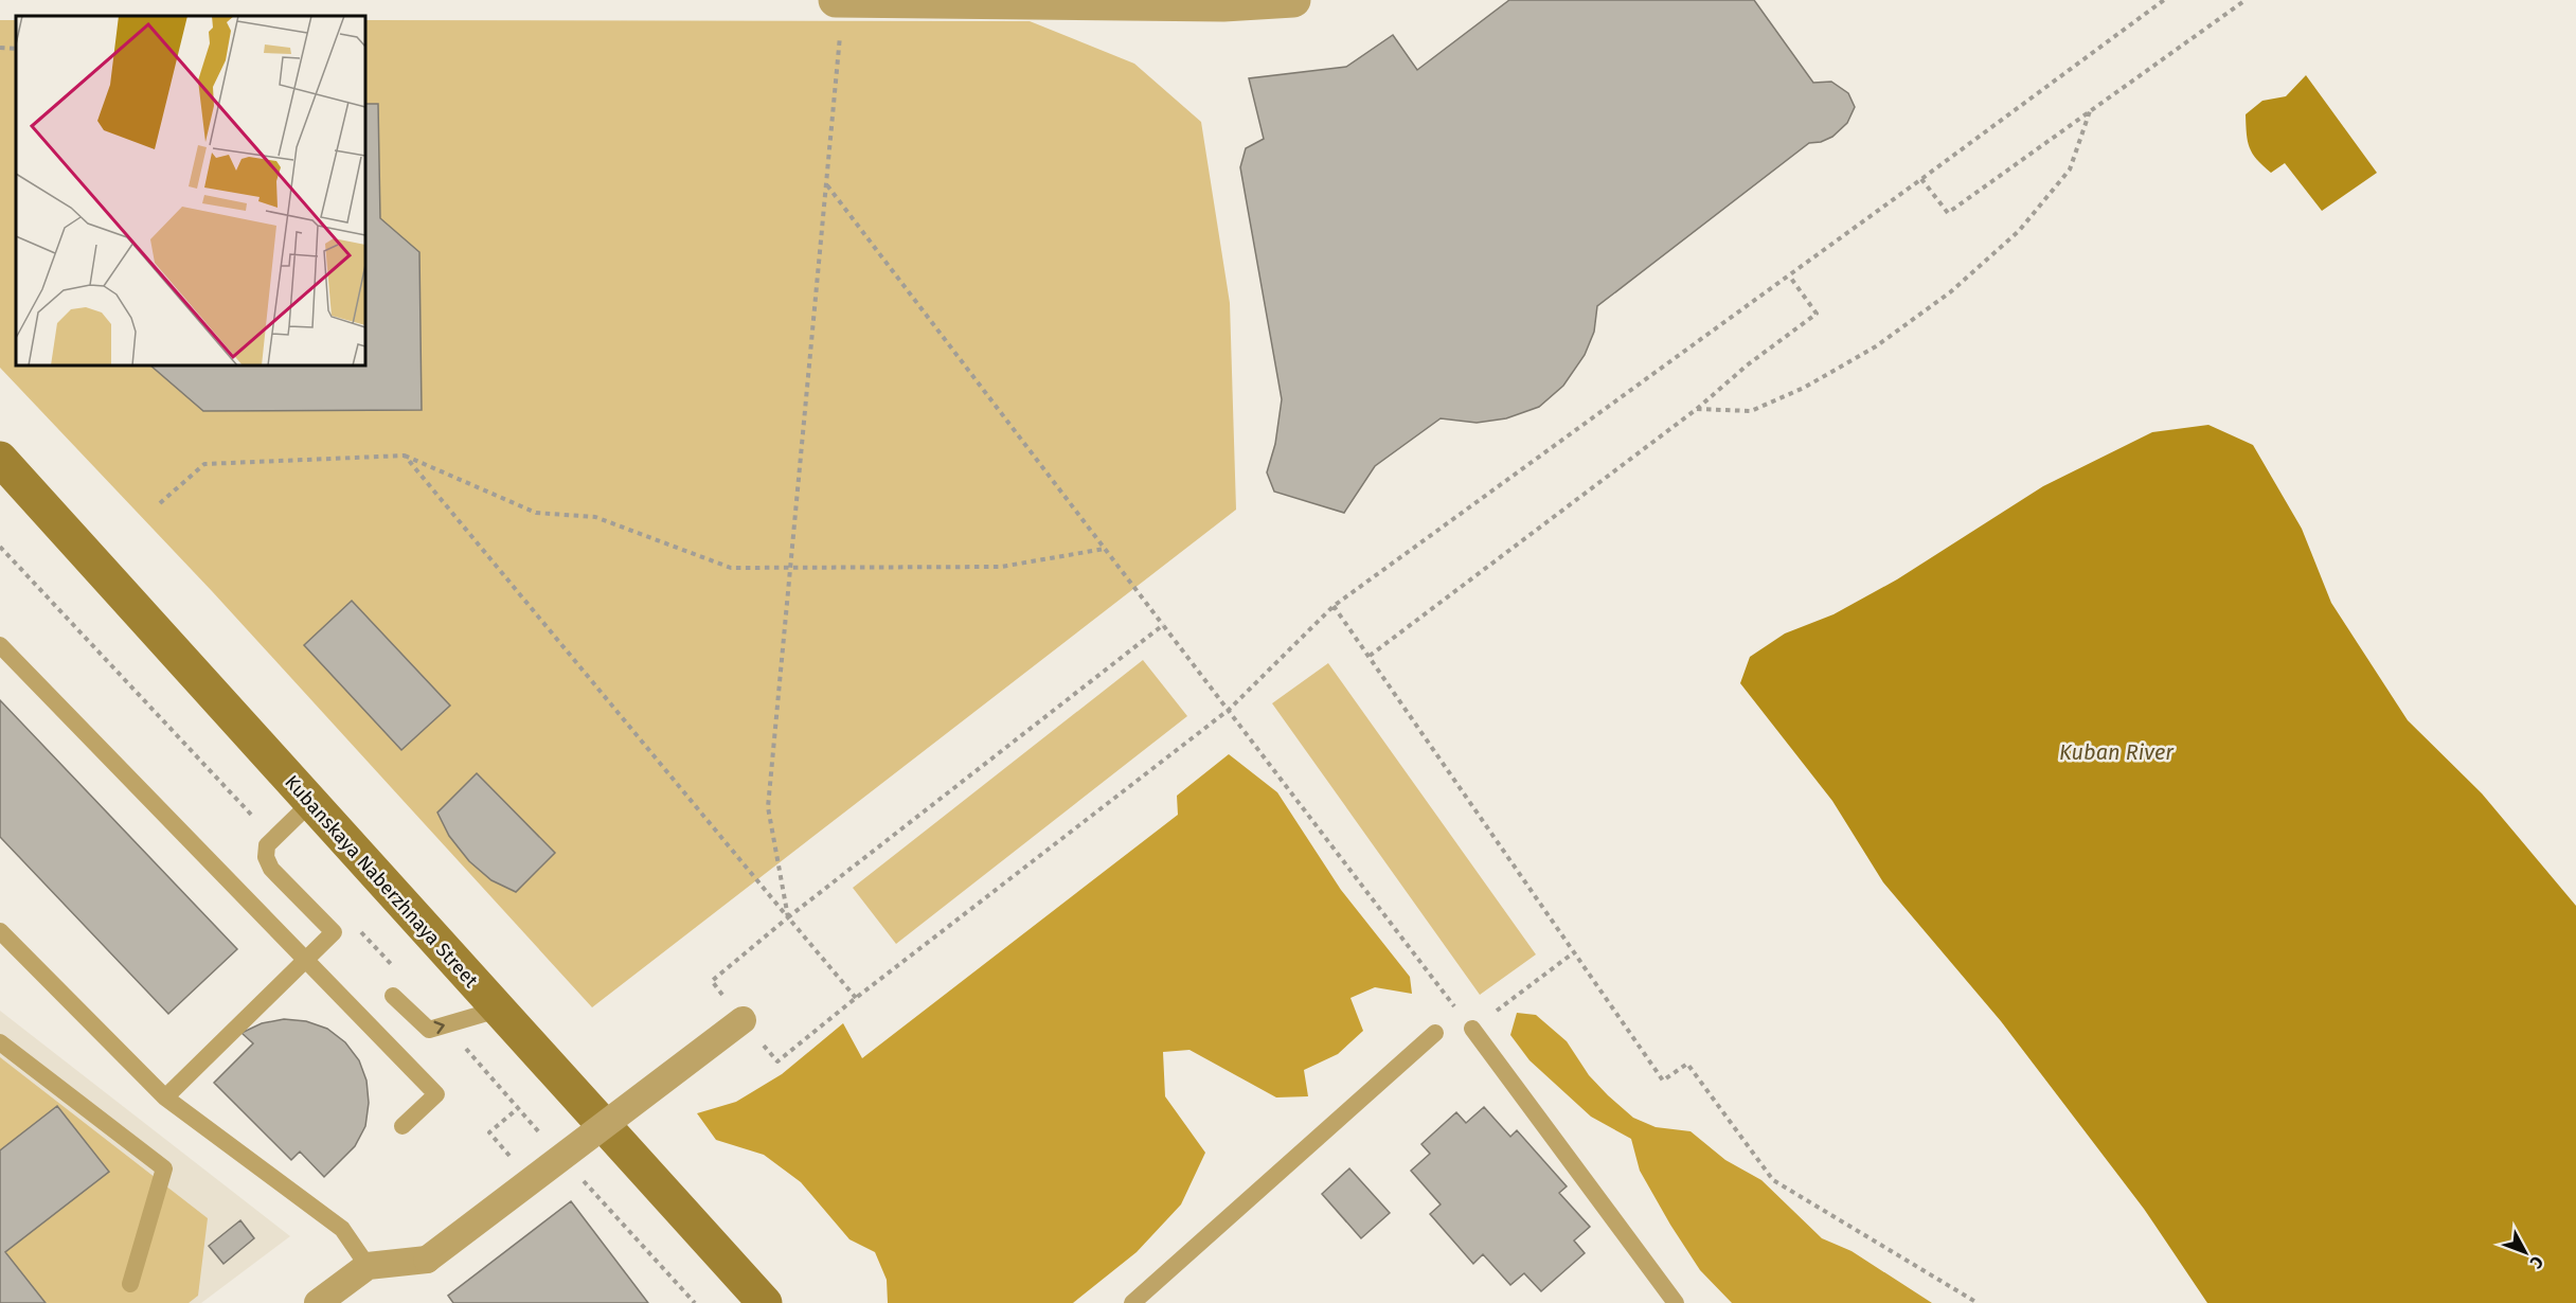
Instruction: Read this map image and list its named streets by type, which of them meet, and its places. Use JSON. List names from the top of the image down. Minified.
{"streets":{"main road":["Kubanskaya Naberzhnaya Street"]},"water":["Kuban River"],"north":"bottom right"}
